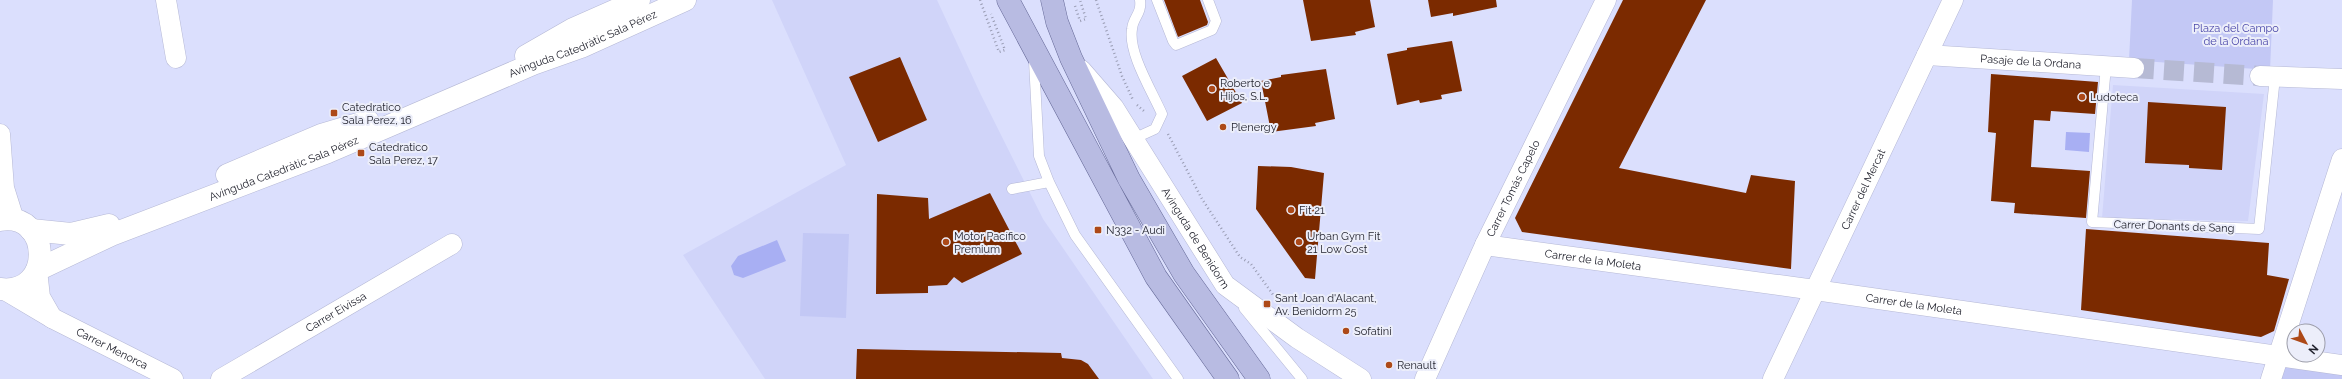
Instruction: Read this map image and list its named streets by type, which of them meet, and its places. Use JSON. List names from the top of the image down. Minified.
{"streets":{"street":["Avinguda Catedràtic Sala Pérez","Pasaje de la Ordana","Carrer Tomás Capelo","Carrer del Mercat","Avinguda de Benidorm","Carrer de la Moleta","Carrer Eivissa","Carrer Menorca"],"lane":["Carrer Donants de Sang"]},"crossings":[["Pasaje de la Ordana","Carrer del Mercat"],["Pasaje de la Ordana","Carrer Donants de Sang"],["Carrer Tomás Capelo","Carrer de la Moleta"],["Carrer del Mercat","Carrer de la Moleta"]],"parks":["Plaza del Campo de la Ordana"],"places":{"other":["Roberto e Hijos, S.L.","Ludoteca","Plenergy","Fit 21","Motor Pacífico Premium","Urban Gym Fit 21 Low Cost","Sofatini","Renault"],"transit":["Catedratico Sala Perez, 16","Catedratico Sala Perez, 17","N332 - Audi","Sant Joan d'Alacant, Av. Benidorm 25"]},"north":"bottom right"}
